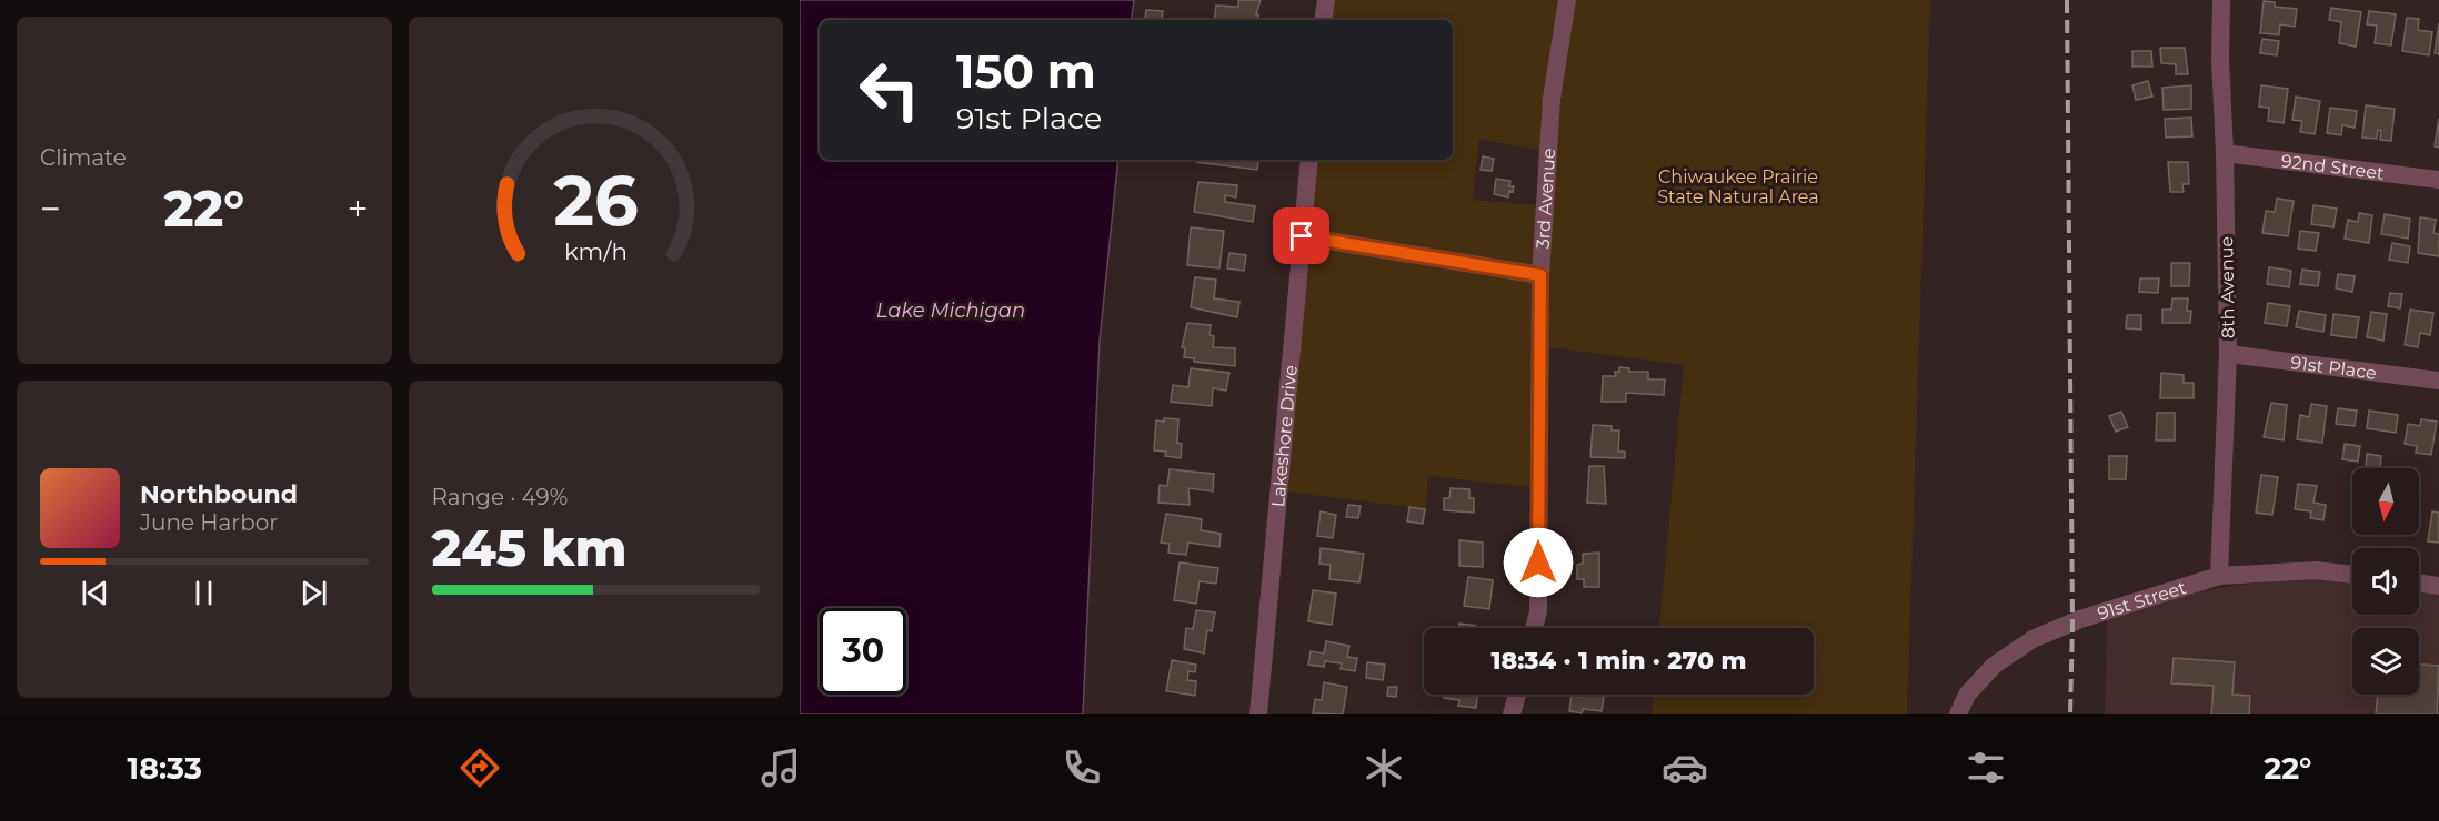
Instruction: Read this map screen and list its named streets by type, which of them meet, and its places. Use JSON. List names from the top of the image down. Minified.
{"streets":{"street":["92nd Street","3rd Avenue","8th Avenue","91st Place","Lakeshore Drive","91st Street"]},"crossings":[["92nd Street","8th Avenue"],["8th Avenue","91st Place"],["8th Avenue","91st Street"]],"water":["Lake Michigan"],"parks":["Chiwaukee Prairie State Natural Area"],"north":"bottom","page":{"tile":["Climate",["Range · 49%","245 km"]],"turn":["150 m","91st Place"],"heat":["−","22°","+"],"song":["Northbound","June Harbor"],"limit":"30","trip":"18:34 · 1 min · 270 m","tabs":["18:33","22°"],"gauge":["26","km/h"]}}
